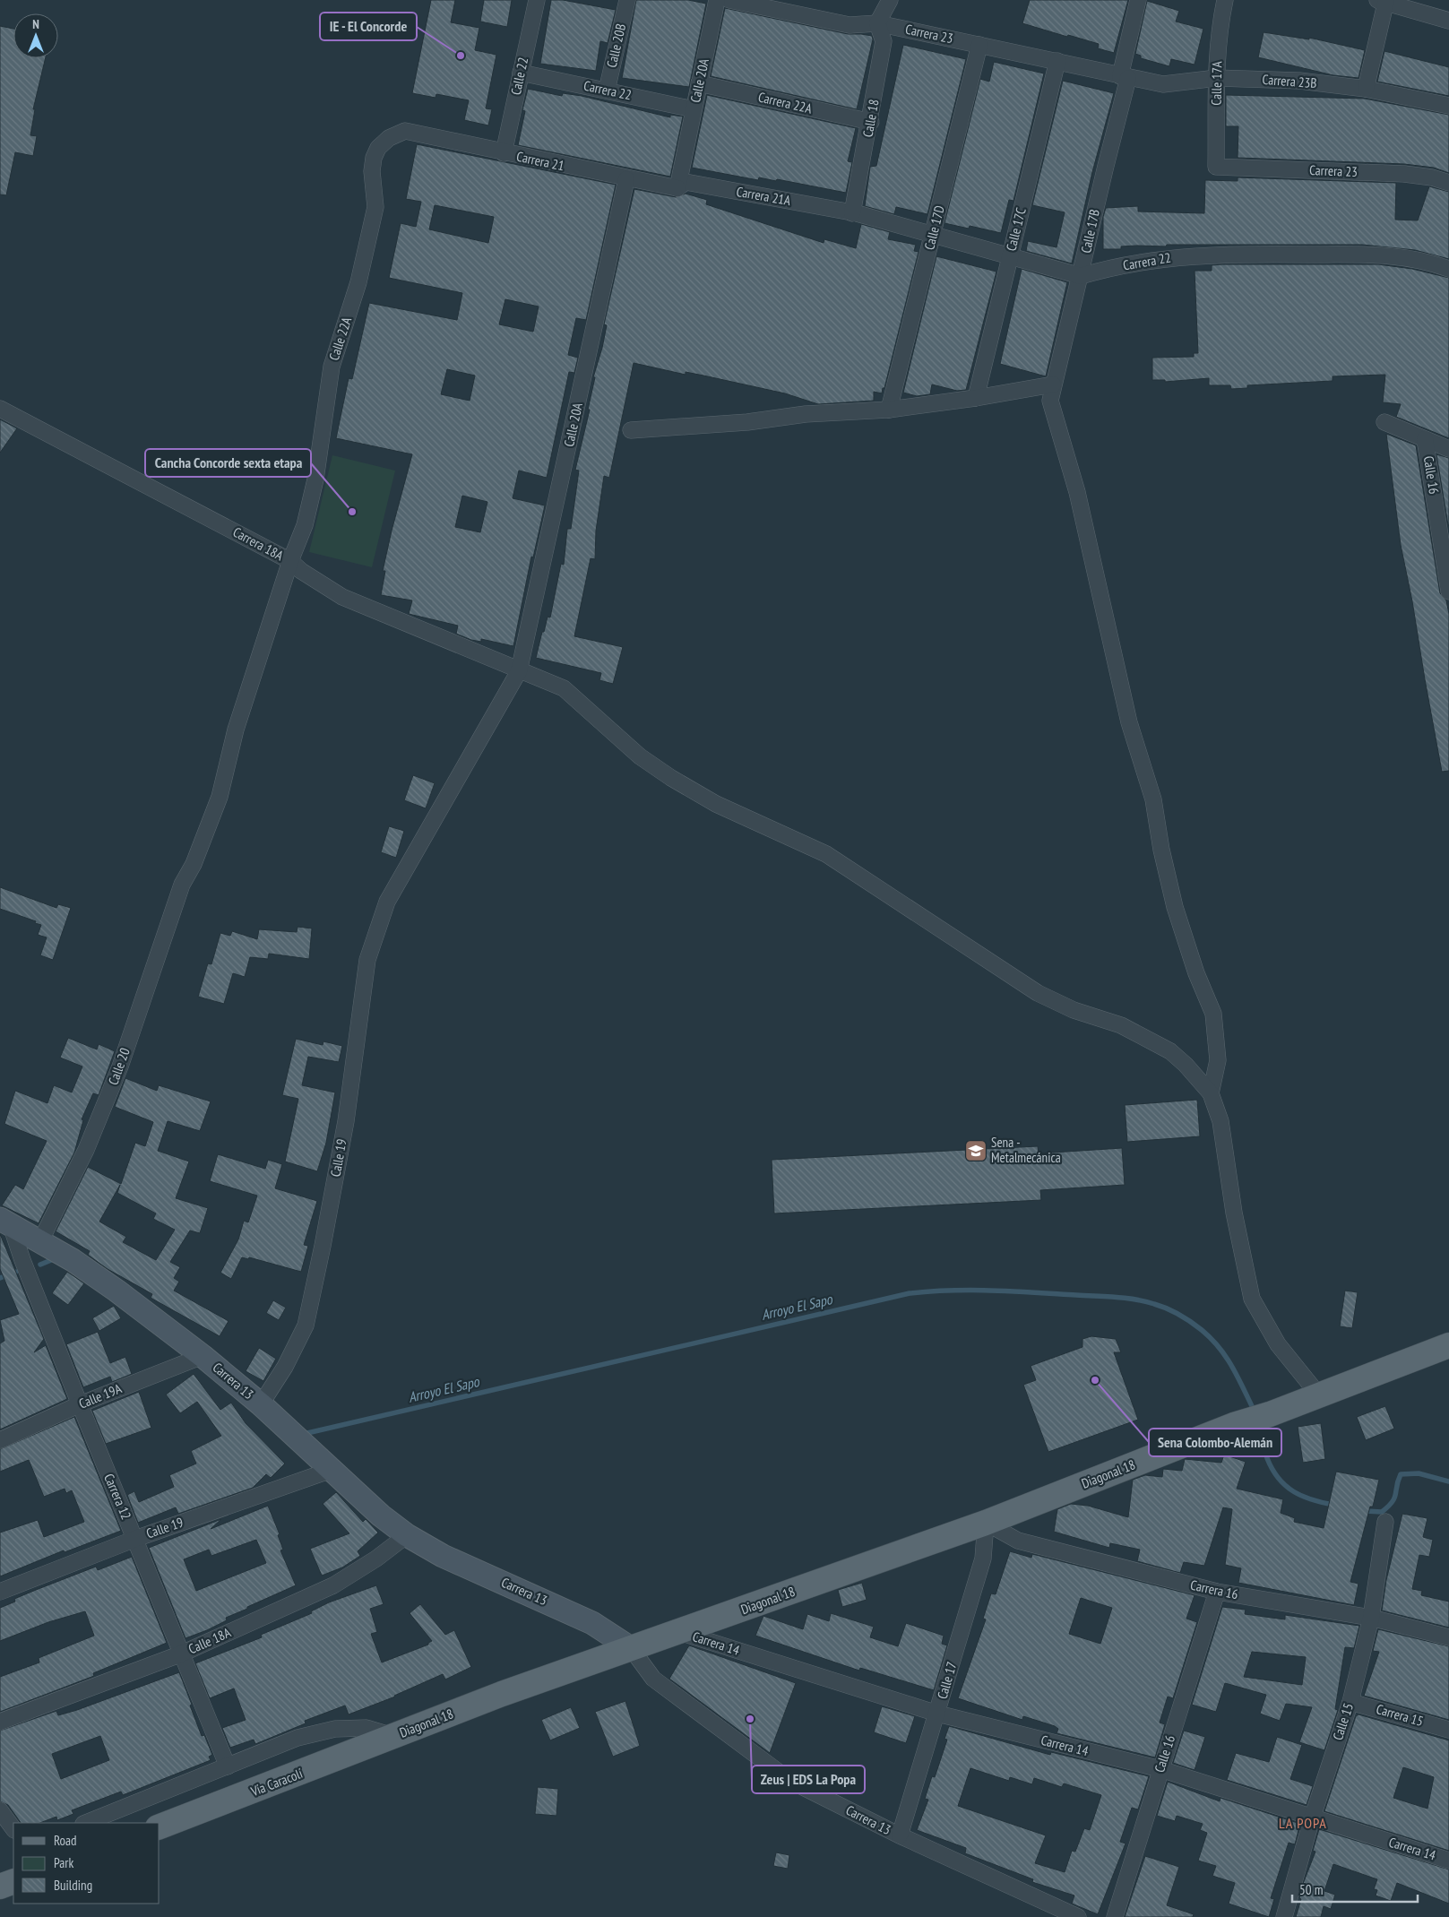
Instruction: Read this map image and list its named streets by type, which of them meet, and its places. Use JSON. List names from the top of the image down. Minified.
{"streets":{"main road":["Diagonal 18","Vía Caracolí"],"street":["Carrera 23","Calle 20B","Calle 22","Calle 20A","Carrera 23B","Calle 17A","Carrera 22","Carrera 22A","Calle 18","Carrera 21","Carrera 21A","Calle 17D","Calle 17C","Calle 17B","Calle 22A","Calle 16","Carrera 18A","Calle 20","Calle 19","Carrera 13","Calle 19A","Carrera 12","Carrera 16","Calle 18A","Carrera 14","Calle 17","Carrera 15","Calle 15"]},"crossings":[["Carrera 23","Carrera 23B"],["Carrera 23","Calle 17A"],["Carrera 23","Calle 18"],["Carrera 23","Calle 17D"],["Carrera 23","Calle 17C"],["Carrera 23","Calle 17B"],["Calle 20B","Carrera 22"],["Calle 22","Carrera 22"],["Calle 22","Carrera 21"],["Calle 20A","Carrera 22"],["Calle 20A","Carrera 22A"],["Calle 20A","Carrera 21"],["Calle 20A","Carrera 21A"],["Calle 20A","Carrera 18A"],["Calle 20A","Calle 19"],["Carrera 23B","Calle 17A"],["Carrera 23B","Calle 17B"],["Carrera 22","Calle 17B"],["Carrera 22A","Calle 18"],["Calle 18","Carrera 21A"],["Carrera 21","Carrera 21A"],["Carrera 21","Calle 22A"],["Calle 17B","Carrera 18A"],["Calle 22A","Carrera 18A"],["Calle 22A","Calle 20"],["Calle 16","Carrera 16"],["Calle 16","Carrera 14"],["Calle 20","Carrera 13"],["Calle 19","Carrera 13"],["Calle 19","Carrera 12"],["Carrera 13","Calle 19A"],["Carrera 13","Diagonal 18"],["Carrera 13","Carrera 12"],["Carrera 13","Calle 18A"],["Carrera 13","Calle 17"],["Calle 19A","Carrera 12"],["Diagonal 18","Carrera 12"],["Diagonal 18","Carrera 16"],["Diagonal 18","Carrera 14"],["Diagonal 18","Calle 17"],["Diagonal 18","Vía Caracolí"],["Carrera 12","Calle 18A"],["Carrera 16","Calle 17"],["Carrera 16","Calle 15"],["Carrera 14","Calle 17"],["Carrera 14","Calle 15"],["Carrera 15","Calle 15"]],"districts":["LA POPA"],"water":["Arroyo El Sapo"],"places":{"other":["IE - El Concorde","Cancha Concorde sexta etapa","Sena Colombo-Alemán","Zeus | EDS La Popa"],"school or university":["Sena - Metalmecánica"]},"legend":["Road","Park","Building"],"scale_bar":"50 m","north":"top"}
